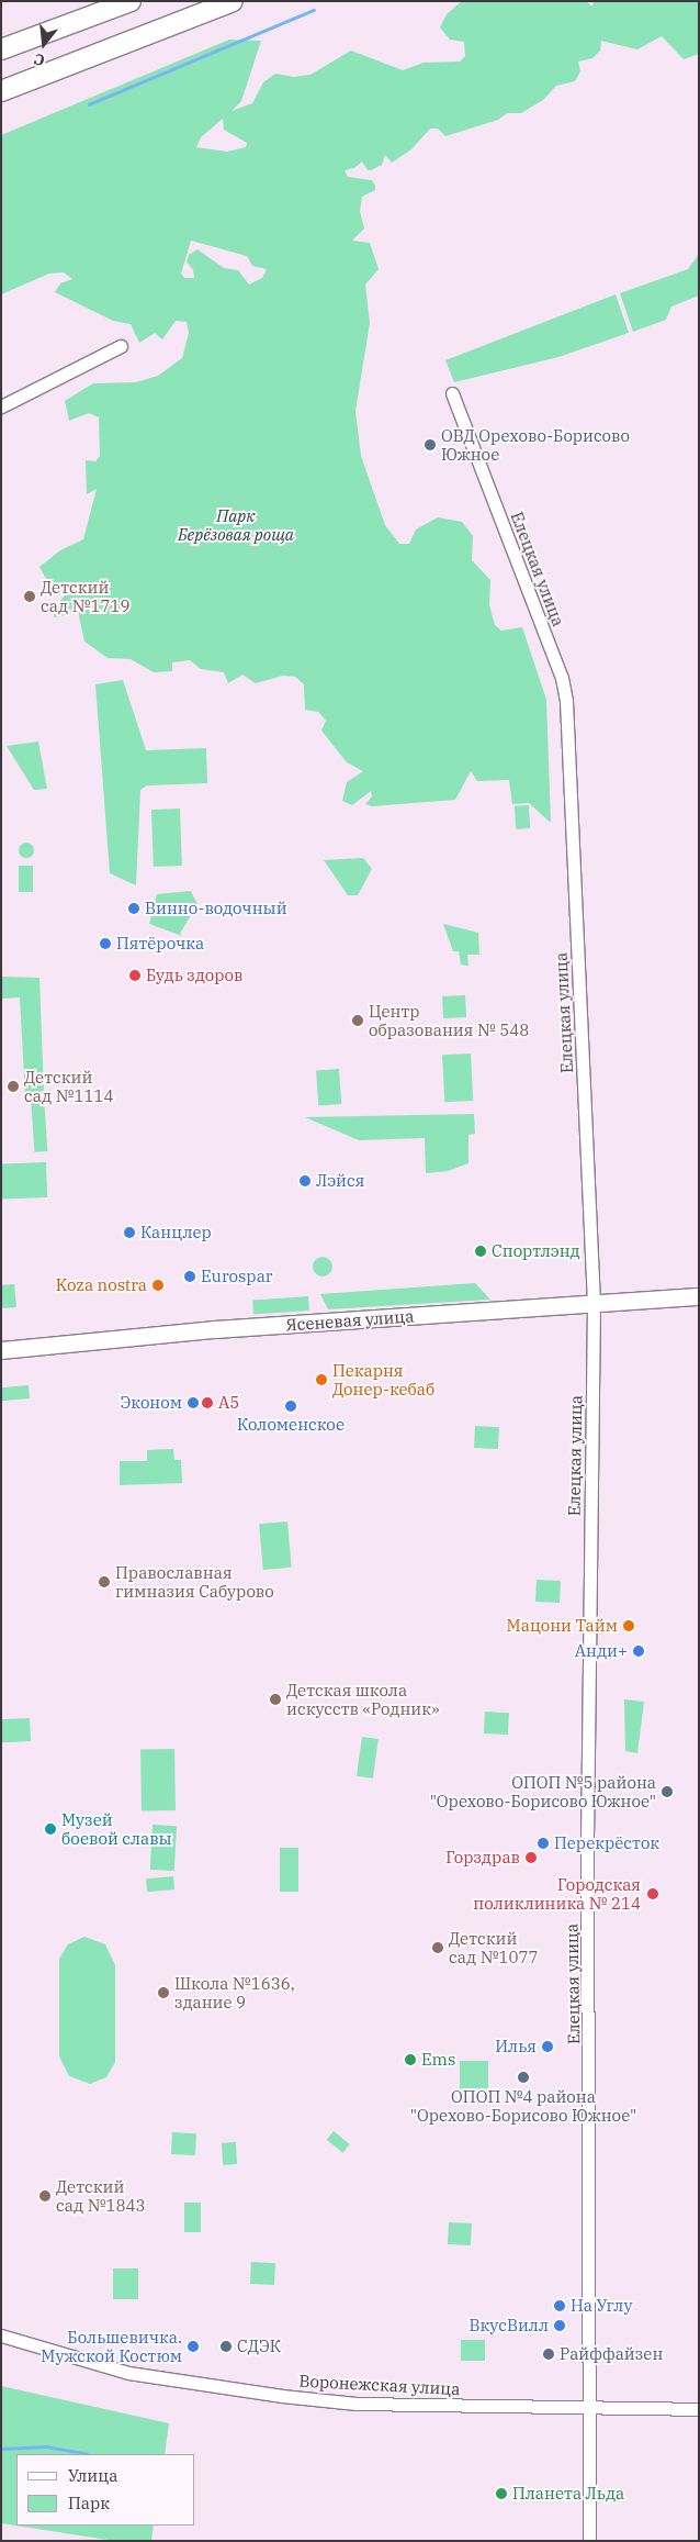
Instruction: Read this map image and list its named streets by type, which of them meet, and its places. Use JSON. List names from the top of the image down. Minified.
{"streets":{"main road":["Ясеневая улица"],"street":["Елецкая улица","Воронежская улица"]},"crossings":[["Елецкая улица","Ясеневая улица"],["Елецкая улица","Воронежская улица"]],"parks":["Парк Берёзовая роща"],"places":["ОВД Орехово-Борисово Южное","Детский сад №1719","Винно-водочный","Пятёрочка","Будь здоров","Центр образования № 548","Детский сад №1114","Лэйся","Канцлер","Спортлэнд","Eurospar","Koza nostra","Пекарня Донер-кебаб","Эконом","A5","Коломенское","Православная гимназия Сабурово","Мацони Тайм","Анди+","Детская школа искусств «Родник»","ОПОП №5 района \"Орехово-Борисово Южное\"","Музей боевой славы","Перекрёсток","Горздрав","Городская поликлиника № 214","Детский сад №1077","Школа №1636, здание 9","Илья","Ems","ОПОП №4 района \"Орехово-Борисово Южное\"","Детский сад №1843","На Углу","ВкусВилл","Большевичка. Мужской Костюм","СДЭК","Райффайзен","Планета Льда"],"legend":["Улица","Парк"],"north":"bottom"}
